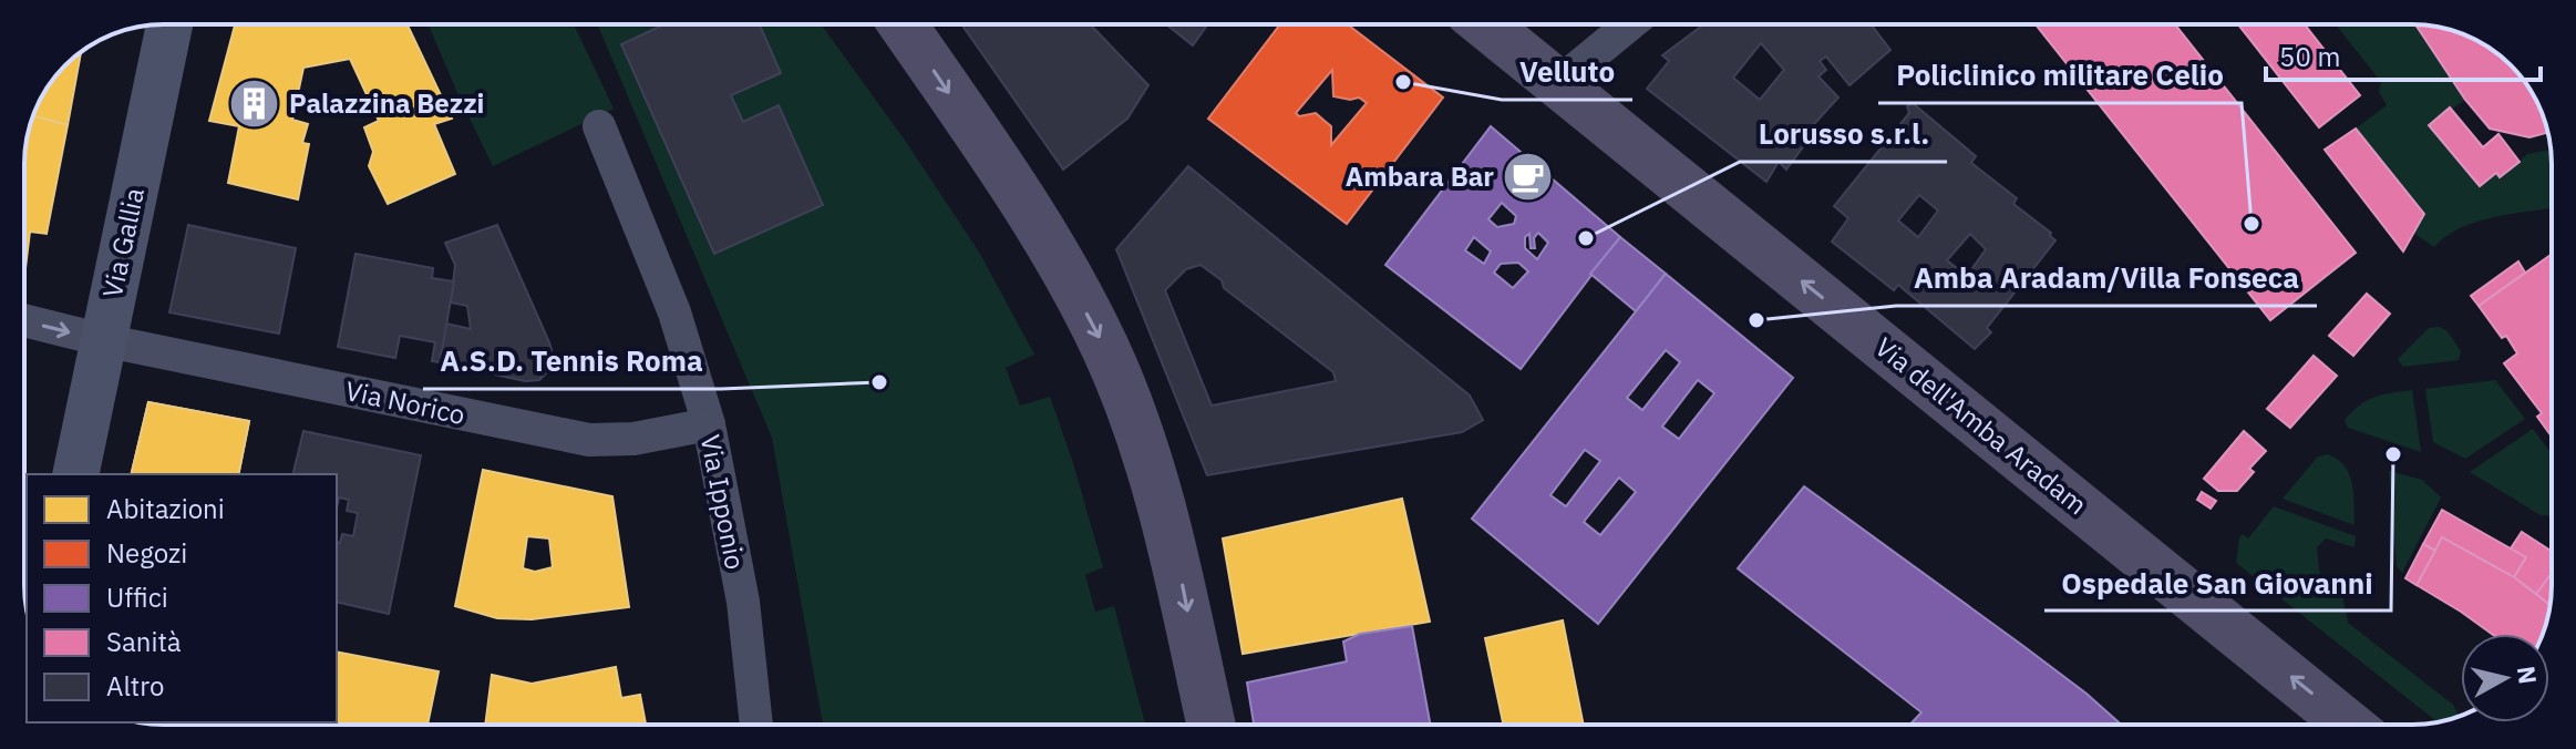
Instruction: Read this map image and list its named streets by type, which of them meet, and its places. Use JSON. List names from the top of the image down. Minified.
{"streets":{"main road":["Via Gallia","Via dell'Amba Aradam"],"street":["Via Norico","Via Ipponio"]},"crossings":[["Via Gallia","Via Norico"],["Via Norico","Via Ipponio"]],"one_way":["Via dell'Amba Aradam"],"places":{"other":["Velluto","Policlinico militare Celio","Lorusso s.r.l.","Amba Aradam/Villa Fonseca","A.S.D. Tennis Roma","Ospedale San Giovanni"],"building":["Palazzina Bezzi"],"cafe":["Ambara Bar"]},"legend":["Abitazioni","Negozi","Uffici","Sanità","Altro"],"scale_bar":"50 m","north":"right"}
